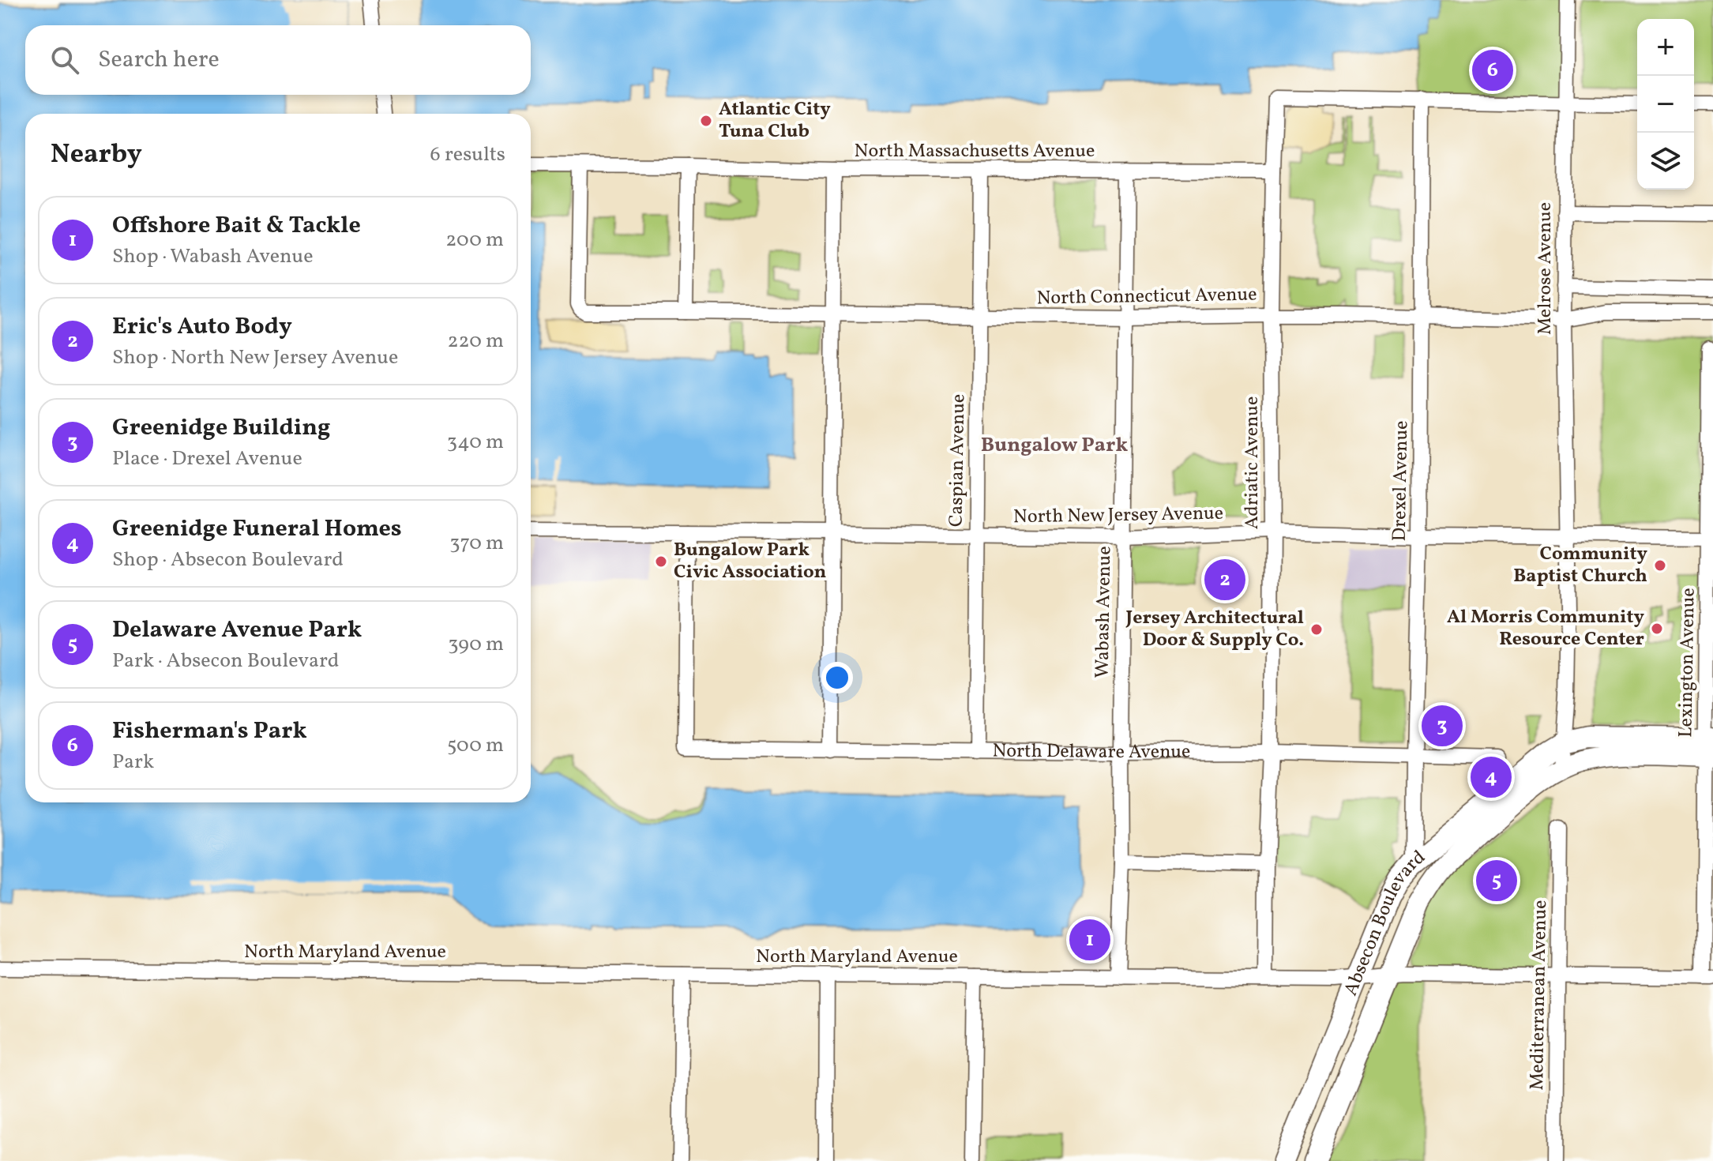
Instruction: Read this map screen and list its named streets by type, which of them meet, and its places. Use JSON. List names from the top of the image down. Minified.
{"streets":{"highway":["Absecon Boulevard"],"street":["North Massachusetts Avenue","Melrose Avenue","North Connecticut Avenue","Caspian Avenue","Adriatic Avenue","Drexel Avenue","North New Jersey Avenue","Wabash Avenue","Lexington Avenue","North Delaware Avenue","North Maryland Avenue","Mediterranean Avenue"]},"crossings":[["North Massachusetts Avenue","North Connecticut Avenue"],["North Massachusetts Avenue","Caspian Avenue"],["North Massachusetts Avenue","Adriatic Avenue"],["North Massachusetts Avenue","Wabash Avenue"],["Melrose Avenue","North Connecticut Avenue"],["Melrose Avenue","North New Jersey Avenue"],["North Connecticut Avenue","Caspian Avenue"],["North Connecticut Avenue","Adriatic Avenue"],["North Connecticut Avenue","Drexel Avenue"],["North Connecticut Avenue","Wabash Avenue"],["Caspian Avenue","North New Jersey Avenue"],["Caspian Avenue","North Delaware Avenue"],["Adriatic Avenue","Drexel Avenue"],["Adriatic Avenue","North New Jersey Avenue"],["Adriatic Avenue","North Delaware Avenue"],["Adriatic Avenue","North Maryland Avenue"],["Drexel Avenue","North New Jersey Avenue"],["Drexel Avenue","North Delaware Avenue"],["Drexel Avenue","Absecon Boulevard"],["North New Jersey Avenue","Wabash Avenue"],["North New Jersey Avenue","Lexington Avenue"],["North New Jersey Avenue","North Delaware Avenue"],["Wabash Avenue","North Delaware Avenue"],["Wabash Avenue","North Maryland Avenue"],["Lexington Avenue","North Maryland Avenue"],["Absecon Boulevard","North Maryland Avenue"],["North Maryland Avenue","Mediterranean Avenue"]],"districts":["Bungalow Park"],"places":["Atlantic City Tuna Club","Bungalow Park Civic Association","Community Baptist Church","Al Morris Community Resource Center","Jersey Architectural Door & Supply Co."],"page":{"map_buttons":["+","−"],"search":"Search here","pins":["6","2","3","4","5","1"],"heading":["Nearby","6 results"],"list":[{"mark":"1","name":"Offshore Bait & Tackle","note":"Shop · Wabash Avenue","value":"200 m"},{"mark":"2","name":"Eric's Auto Body","note":"Shop · North New Jersey Avenue","value":"220 m"},{"mark":"3","name":"Greenidge Building","note":"Place · Drexel Avenue","value":"340 m"},{"mark":"4","name":"Greenidge Funeral Homes","note":"Shop · Absecon Boulevard","value":"370 m"},{"mark":"5","name":"Delaware Avenue Park","note":"Park · Absecon Boulevard","value":"390 m"},{"mark":"6","name":"Fisherman's Park","note":"Park","value":"500 m"}]}}
